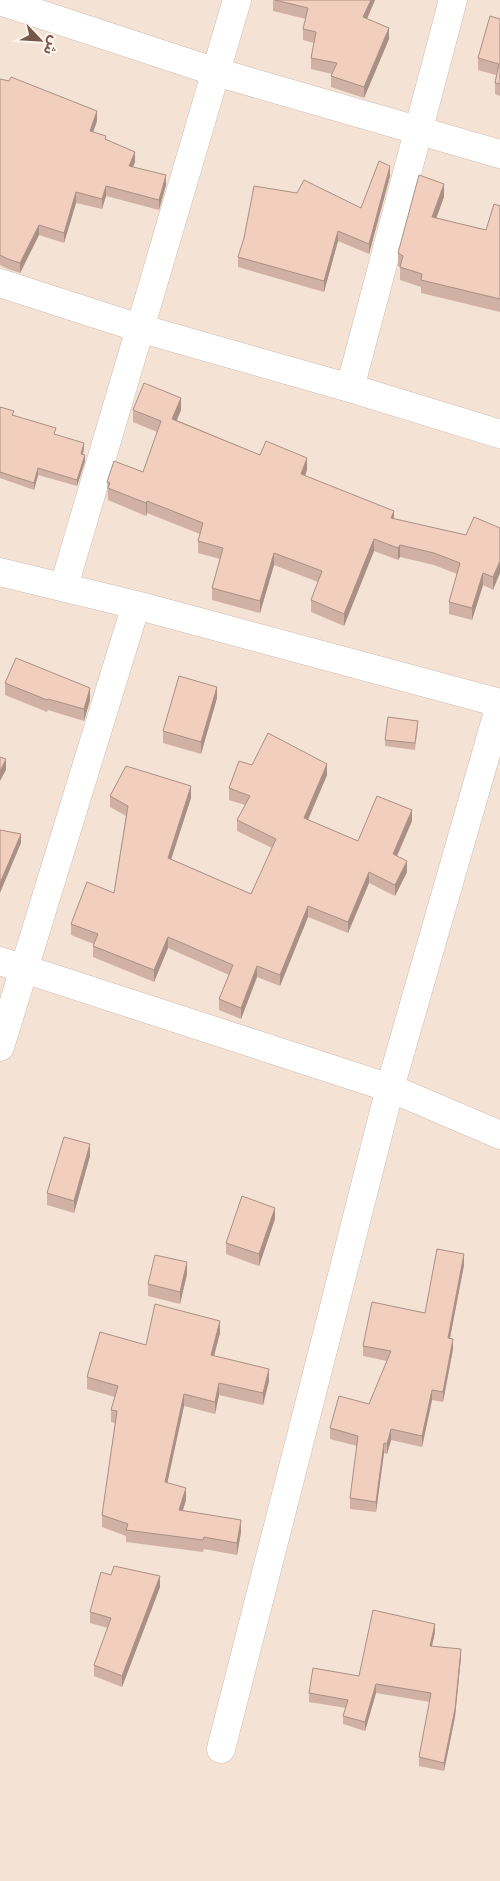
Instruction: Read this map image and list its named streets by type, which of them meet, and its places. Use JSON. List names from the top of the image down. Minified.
{"north":"bottom right"}
